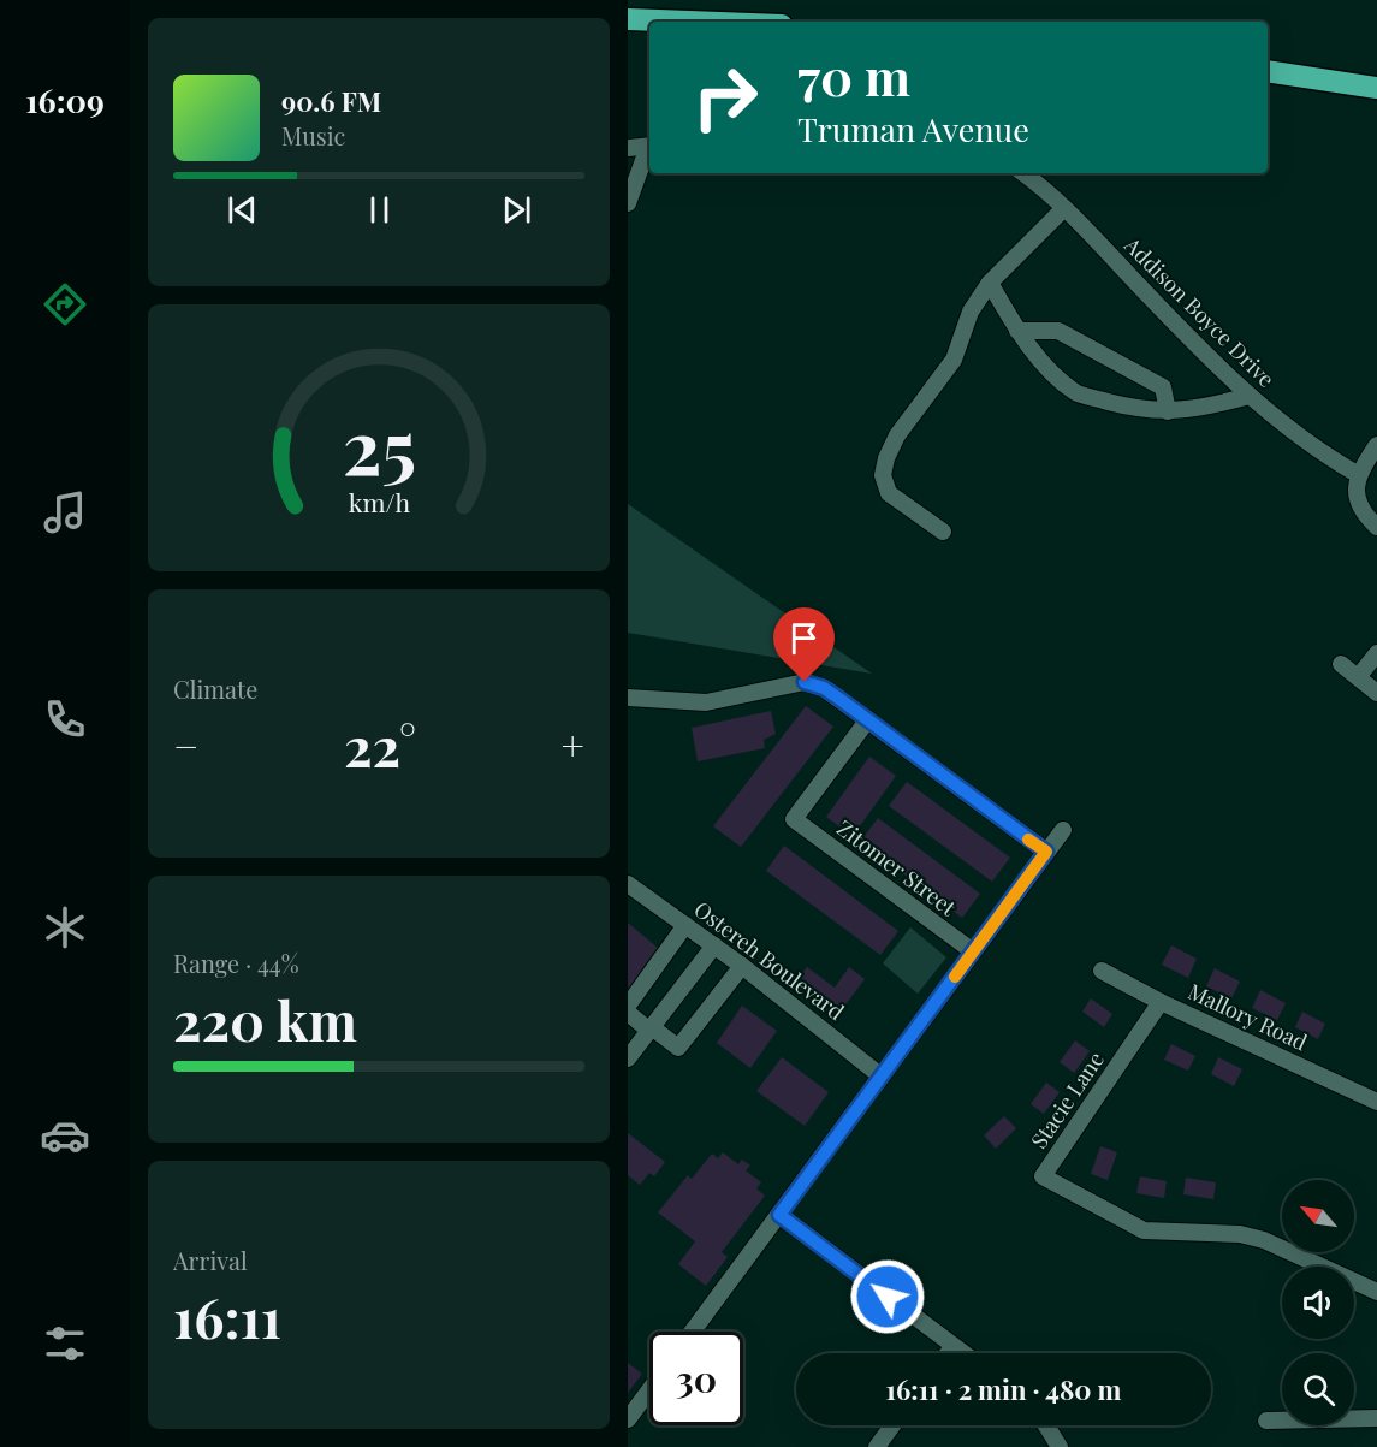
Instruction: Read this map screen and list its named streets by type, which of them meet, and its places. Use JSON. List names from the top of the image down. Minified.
{"streets":{"street":["Addison Boyce Drive","Zitomer Street","Ostereh Boulevard","Mallory Road","Stacie Lane"]},"crossings":[["Mallory Road","Stacie Lane"]],"north":"top left","page":{"tabs":"16:09","turn":["70 m","Truman Avenue"],"song":["90.6 FM","Music"],"tile":["Climate",["Range · 44%","220 km"],["Arrival","16:11"]],"heat":["−","22°","+"],"limit":"30","trip":"16:11 · 2 min · 480 m","gauge":["25","km/h"]}}
